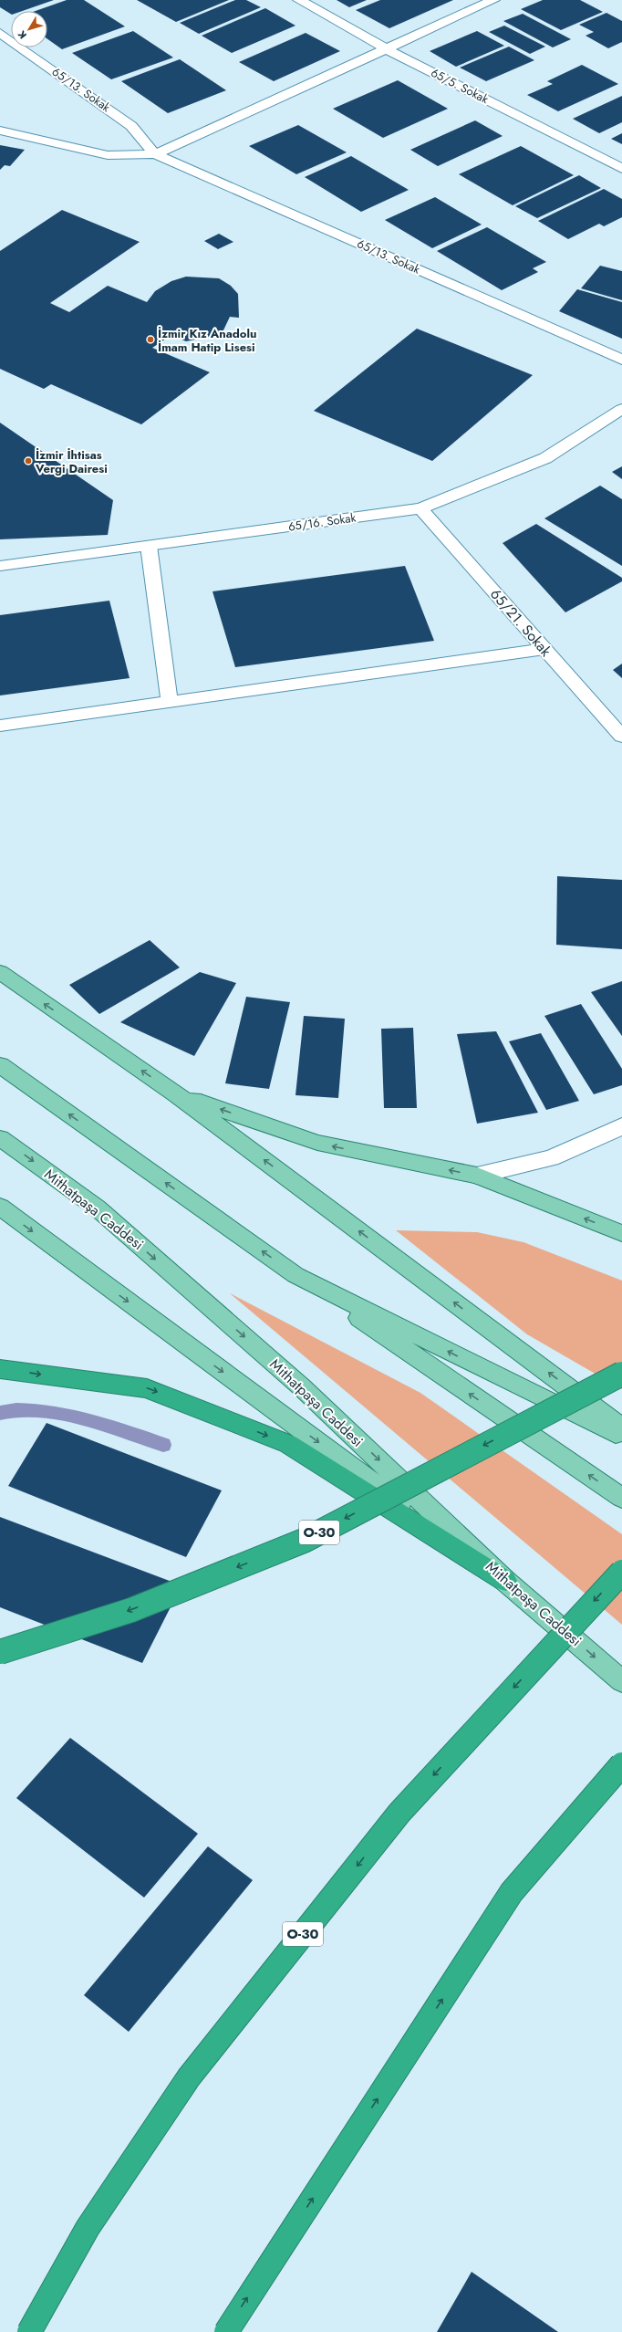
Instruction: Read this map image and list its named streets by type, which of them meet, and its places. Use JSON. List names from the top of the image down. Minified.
{"streets":{"highway":["O-30"],"main road":["Mithatpaşa Caddesi"],"street":["65/5. Sokak","65/13. Sokak","65/16. Sokak","65/21. Sokak"]},"crossings":[["65/16. Sokak","65/21. Sokak"]],"places":["İzmir Kız Anadolu İmam Hatip Lisesi","İzmir İhtisas Vergi Dairesi"],"north":"bottom left"}
